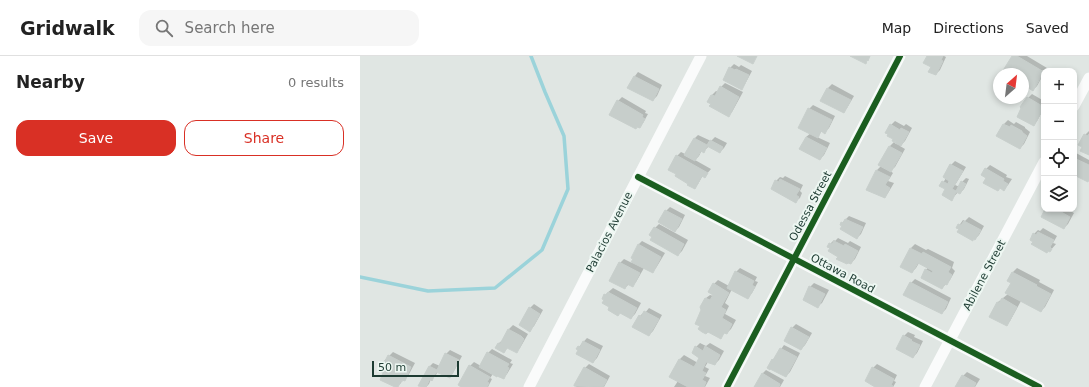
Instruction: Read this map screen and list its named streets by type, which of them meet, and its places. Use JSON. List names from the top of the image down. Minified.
{"streets":{"street":["Odessa Street","Palacios Avenue","Ottawa Road","Abilene Street"]},"crossings":[["Odessa Street","Ottawa Road"],["Palacios Avenue","Ottawa Road"],["Ottawa Road","Abilene Street"]],"scale_bar":"50 m","north":"top right","page":{"header":"Gridwalk","search":"Search here","nav":["Map","Directions","Saved"],"heading":["Nearby","0 results"],"map_buttons":["+","−"],"buttons":["Save","Share"],"scale":"50 m"}}
